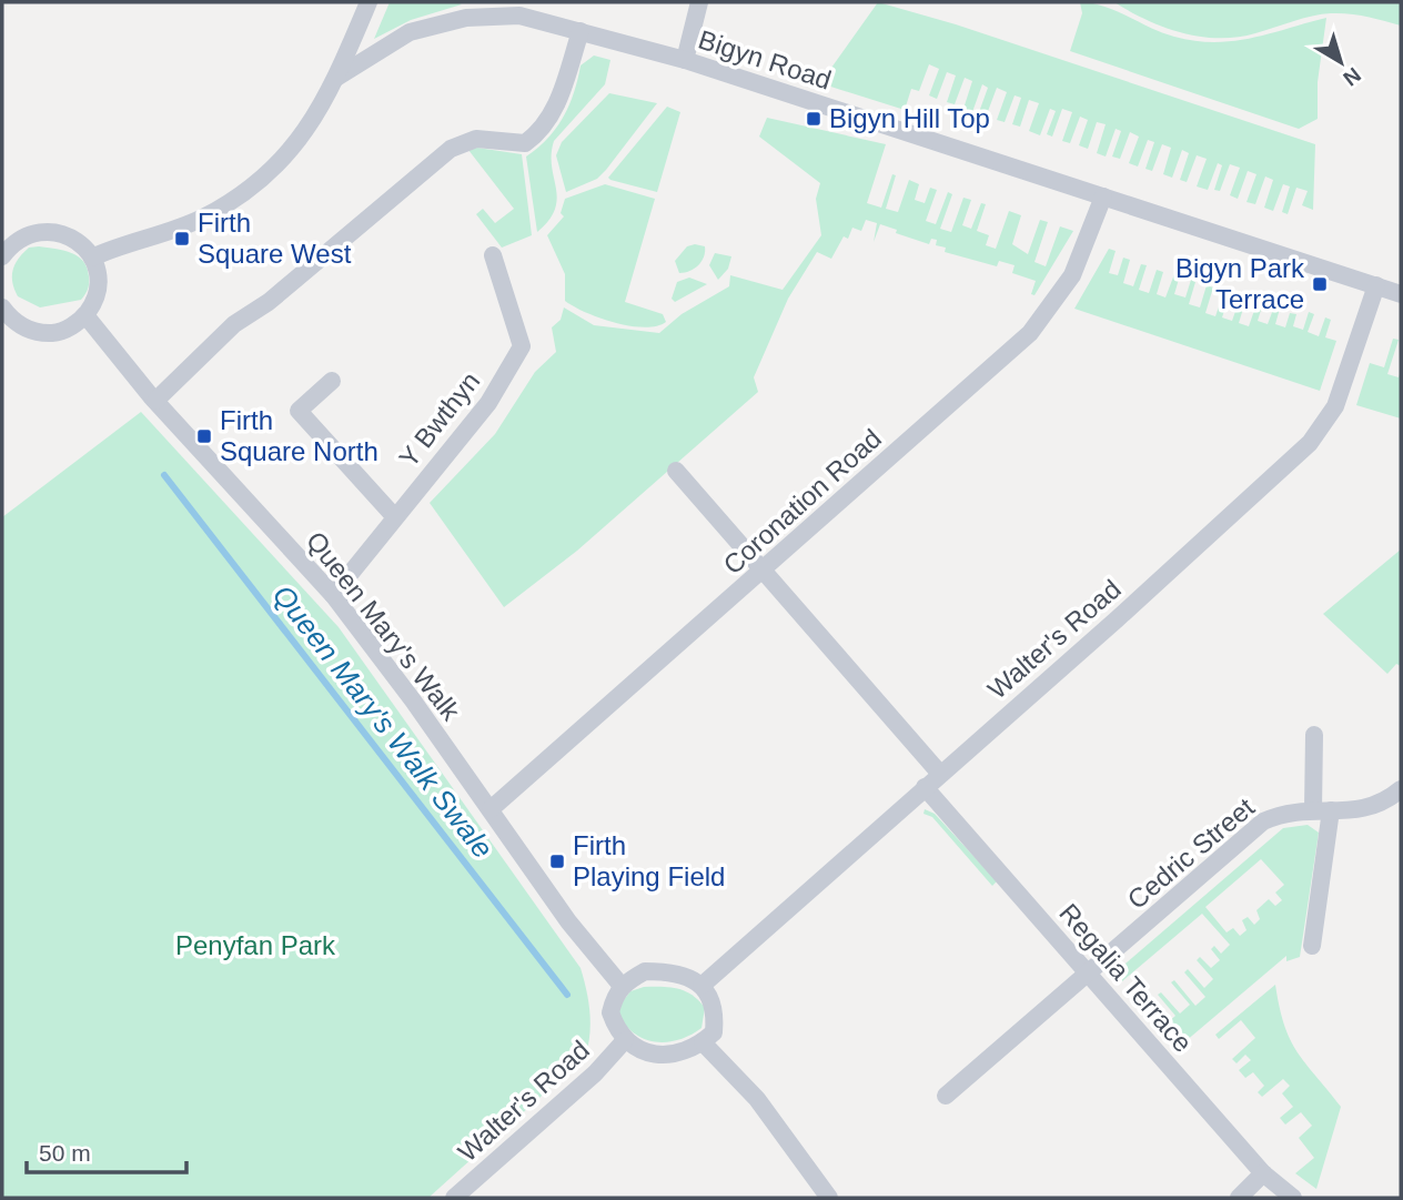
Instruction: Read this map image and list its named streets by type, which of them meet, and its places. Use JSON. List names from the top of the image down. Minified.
{"streets":{"street":["Bigyn Road","Y Bwthyn","Coronation Road","Queen Mary's Walk","Walter's Road","Cedric Street","Regalia Terrace"]},"crossings":[["Bigyn Road","Coronation Road"],["Bigyn Road","Walter's Road"],["Y Bwthyn","Queen Mary's Walk"],["Coronation Road","Queen Mary's Walk"],["Queen Mary's Walk","Walter's Road"],["Walter's Road","Regalia Terrace"],["Cedric Street","Regalia Terrace"]],"water":["Queen Mary's Walk Swale"],"parks":["Penyfan Park"],"places":{"transit":["Bigyn Hill Top","Firth Square West","Bigyn Park Terrace","Firth Square North","Firth Playing Field"]},"scale_bar":"50 m","north":"bottom right"}
